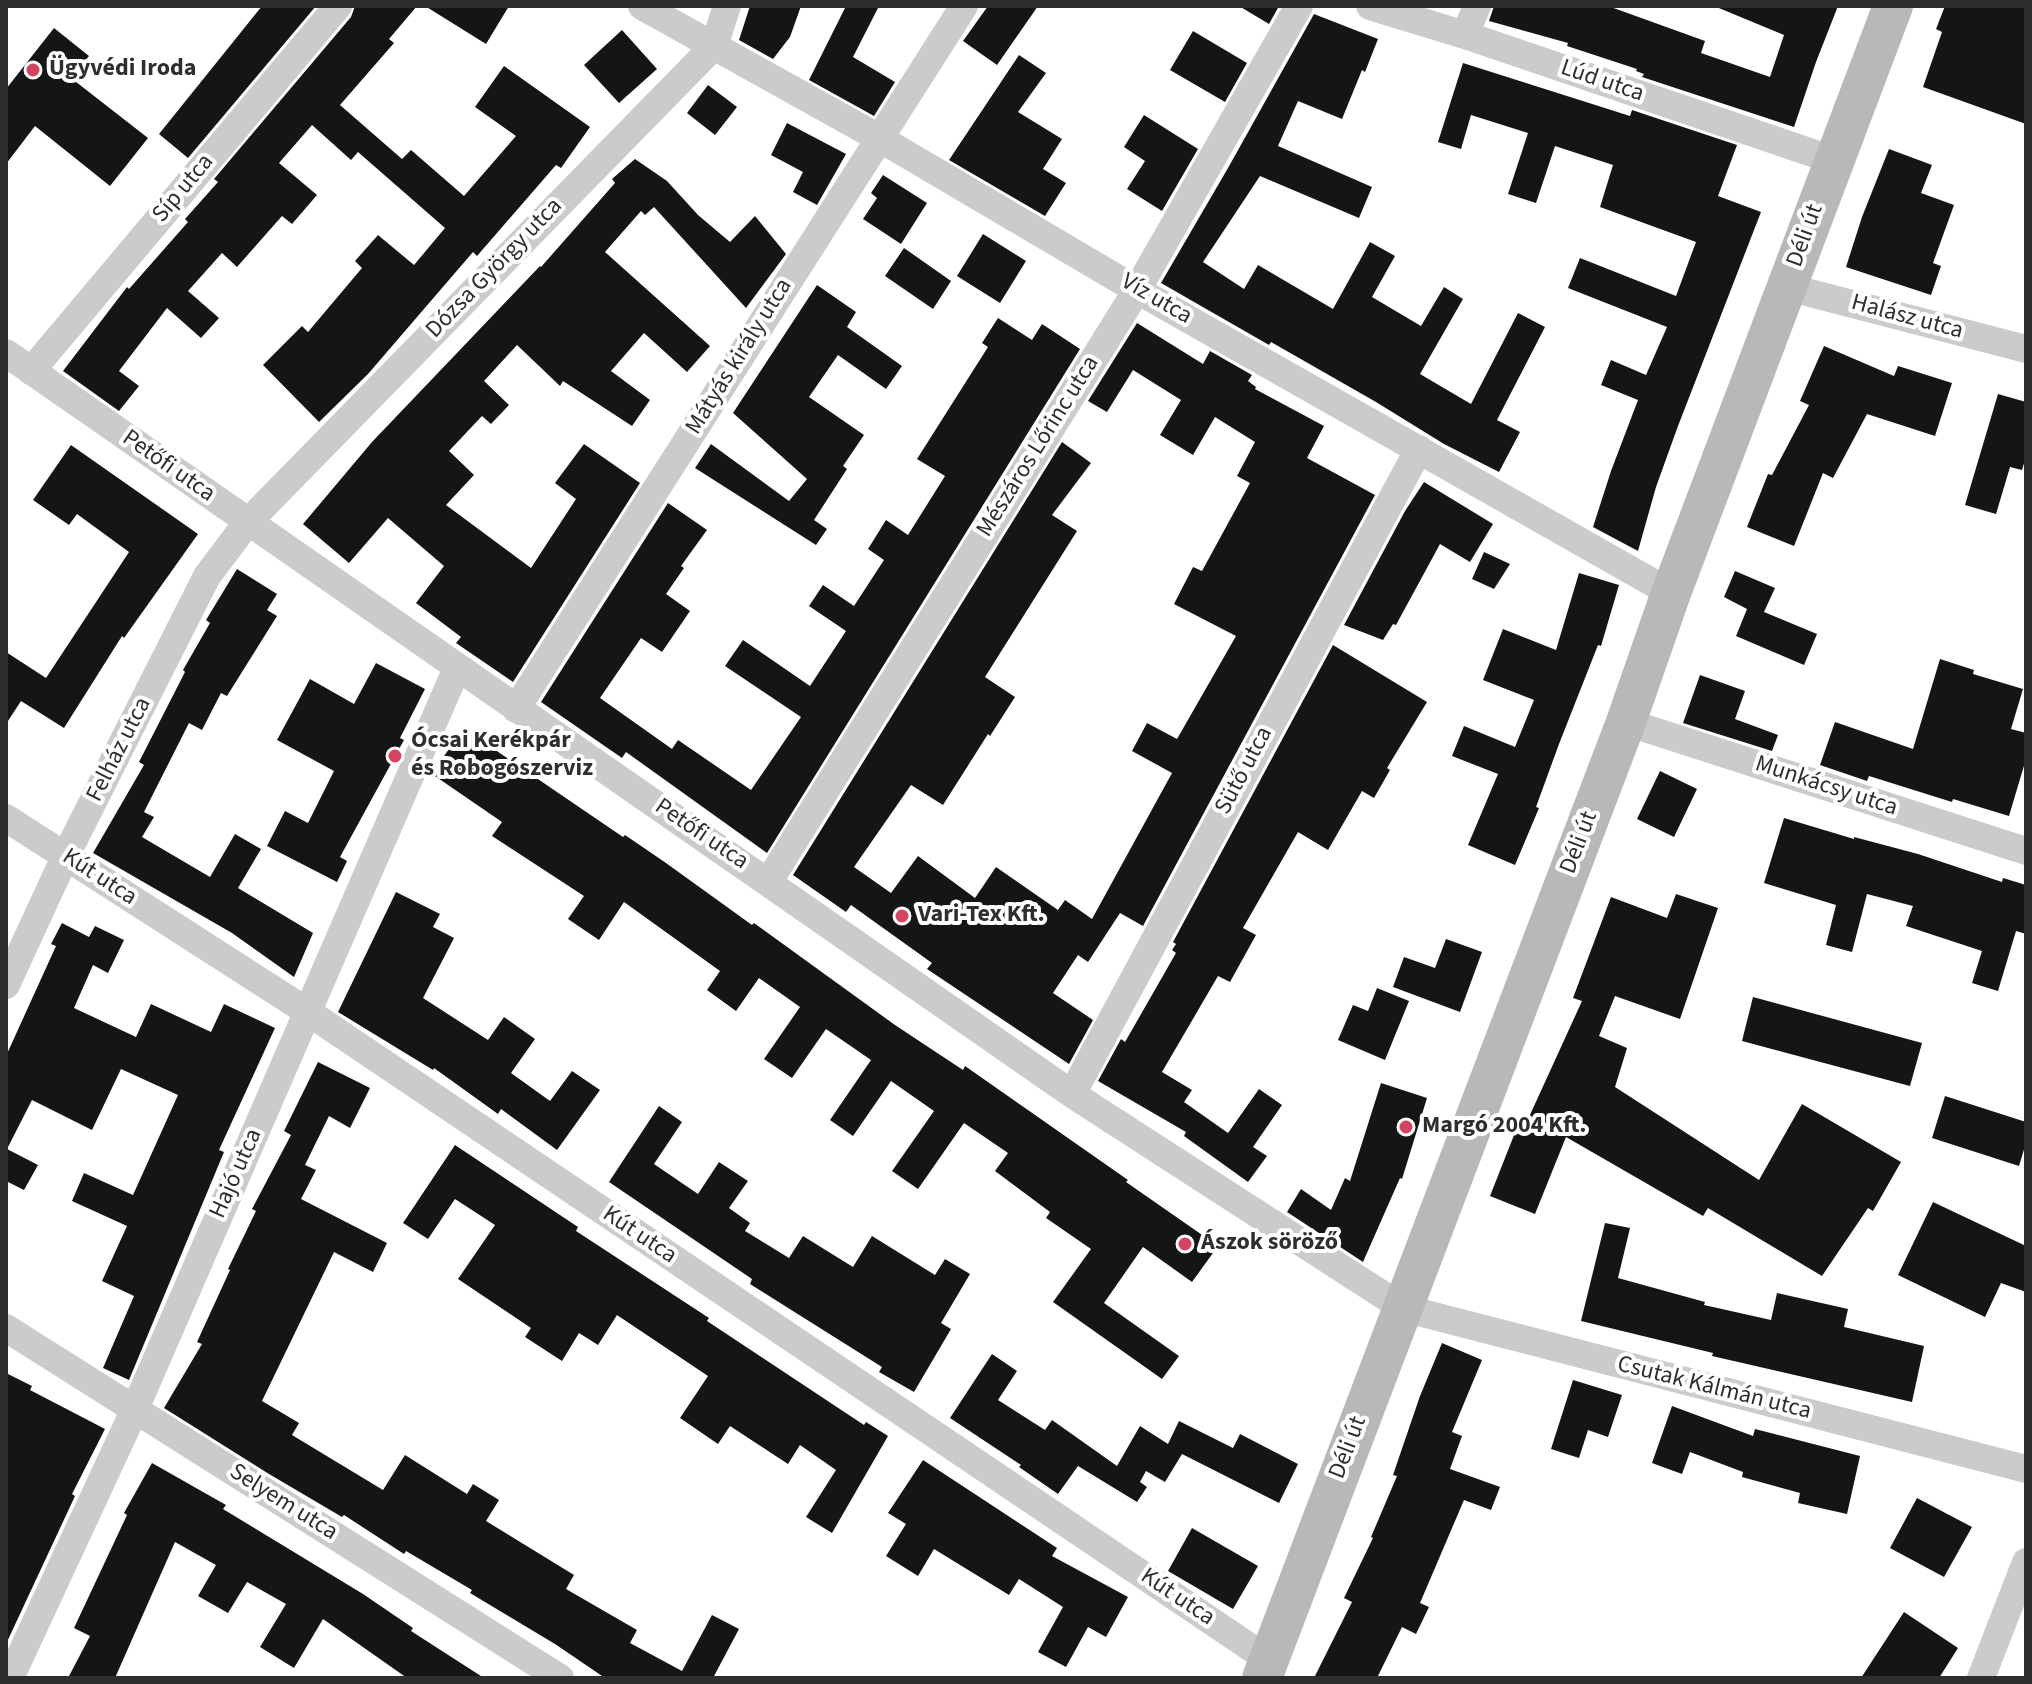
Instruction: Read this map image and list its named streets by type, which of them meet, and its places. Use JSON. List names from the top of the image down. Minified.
{"streets":{"street":["Lúd utca","Síp utca","Déli út","Dózsa György utca","Víz utca","Halász utca","Mátyás király utca","Mészáros Lőrinc utca","Petőfi utca","Felház utca","Sütő utca","Munkácsy utca","Kút utca","Hajó utca","Csutak Kálmán utca","Selyem utca"]},"crossings":[["Lúd utca","Déli út"],["Síp utca","Petőfi utca"],["Déli út","Víz utca"],["Déli út","Halász utca"],["Déli út","Petőfi utca"],["Déli út","Munkácsy utca"],["Déli út","Kút utca"],["Déli út","Csutak Kálmán utca"],["Dózsa György utca","Víz utca"],["Dózsa György utca","Petőfi utca"],["Dózsa György utca","Felház utca"],["Víz utca","Mátyás király utca"],["Víz utca","Mészáros Lőrinc utca"],["Víz utca","Sütő utca"],["Mátyás király utca","Petőfi utca"],["Mészáros Lőrinc utca","Petőfi utca"],["Petőfi utca","Felház utca"],["Petőfi utca","Sütő utca"],["Petőfi utca","Hajó utca"],["Petőfi utca","Csutak Kálmán utca"],["Felház utca","Kút utca"],["Kút utca","Hajó utca"],["Hajó utca","Selyem utca"]],"places":["Ügyvédi Iroda","Ócsai Kerékpár és Robogószerviz","Vari-Tex Kft.","Margó 2004 Kft.","Ászok söröző"]}
